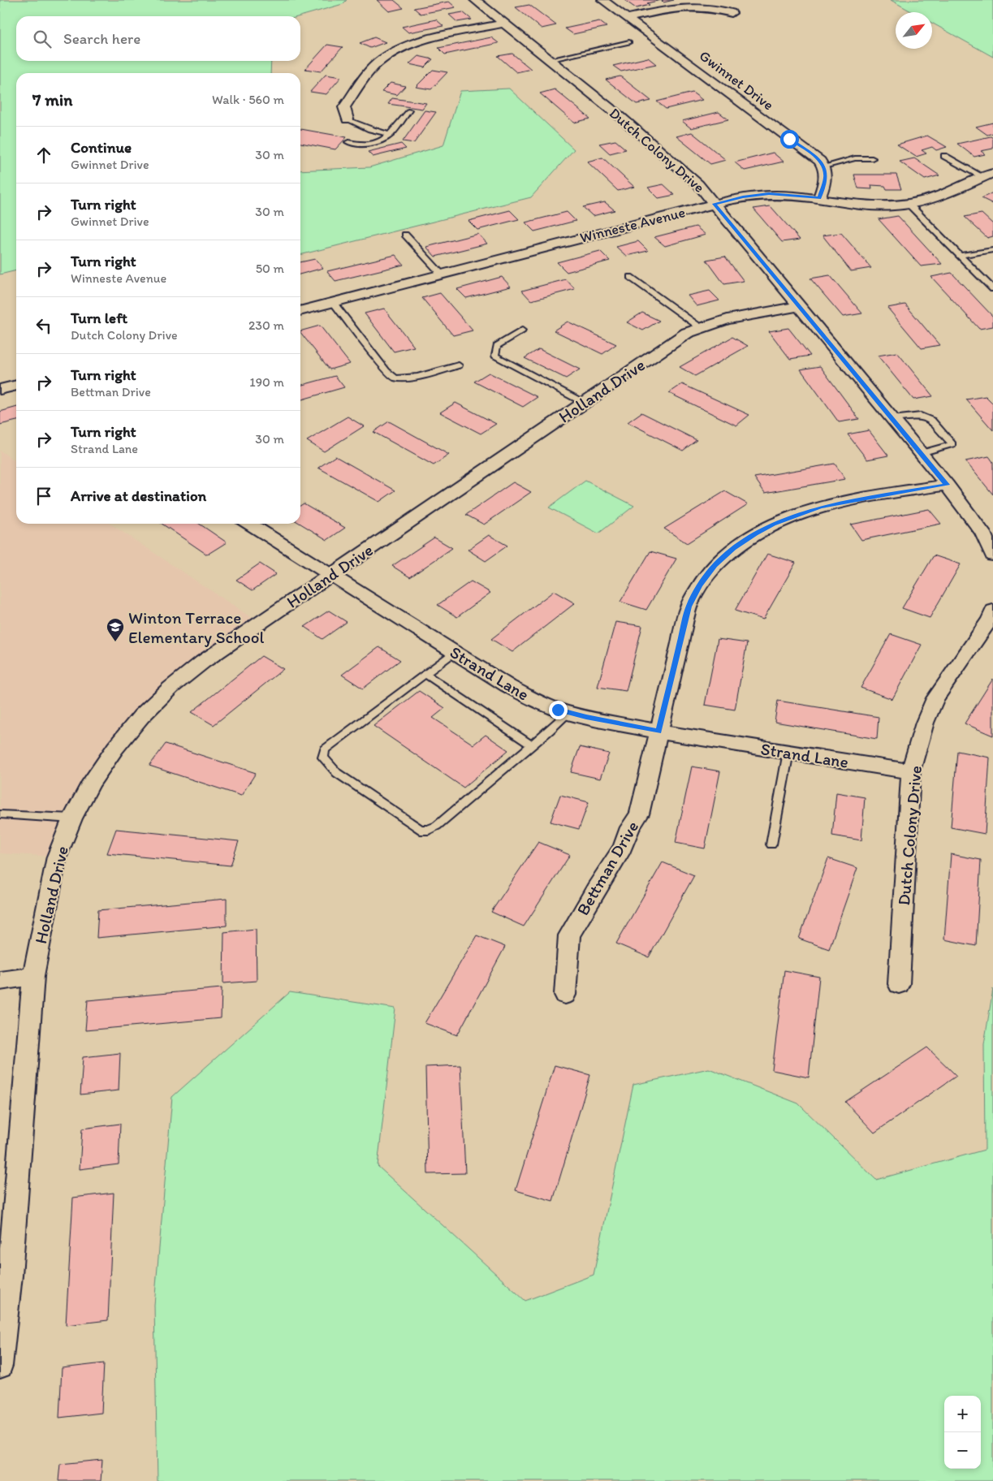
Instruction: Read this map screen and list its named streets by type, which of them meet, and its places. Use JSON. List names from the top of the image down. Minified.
{"streets":{"street":["Gwinnet Drive","Dutch Colony Drive","Winneste Avenue","Holland Drive","Strand Lane","Bettman Drive"]},"crossings":[["Dutch Colony Drive","Winneste Avenue"],["Dutch Colony Drive","Holland Drive"],["Dutch Colony Drive","Strand Lane"],["Dutch Colony Drive","Bettman Drive"],["Holland Drive","Strand Lane"],["Strand Lane","Bettman Drive"]],"places":{"school or university":["Winton Terrace Elementary School"]},"north":"top right","page":{"search":"Search here","heading":["7 min","Walk · 560 m"],"list":[["Continue","Gwinnet Drive","30 m"],["Turn right","Gwinnet Drive","30 m"],["Turn right","Winneste Avenue","50 m"],["Turn left","Dutch Colony Drive","230 m"],["Turn right","Bettman Drive","190 m"],["Turn right","Strand Lane","30 m"],"Arrive at destination"],"map_buttons":["+","−"]}}
